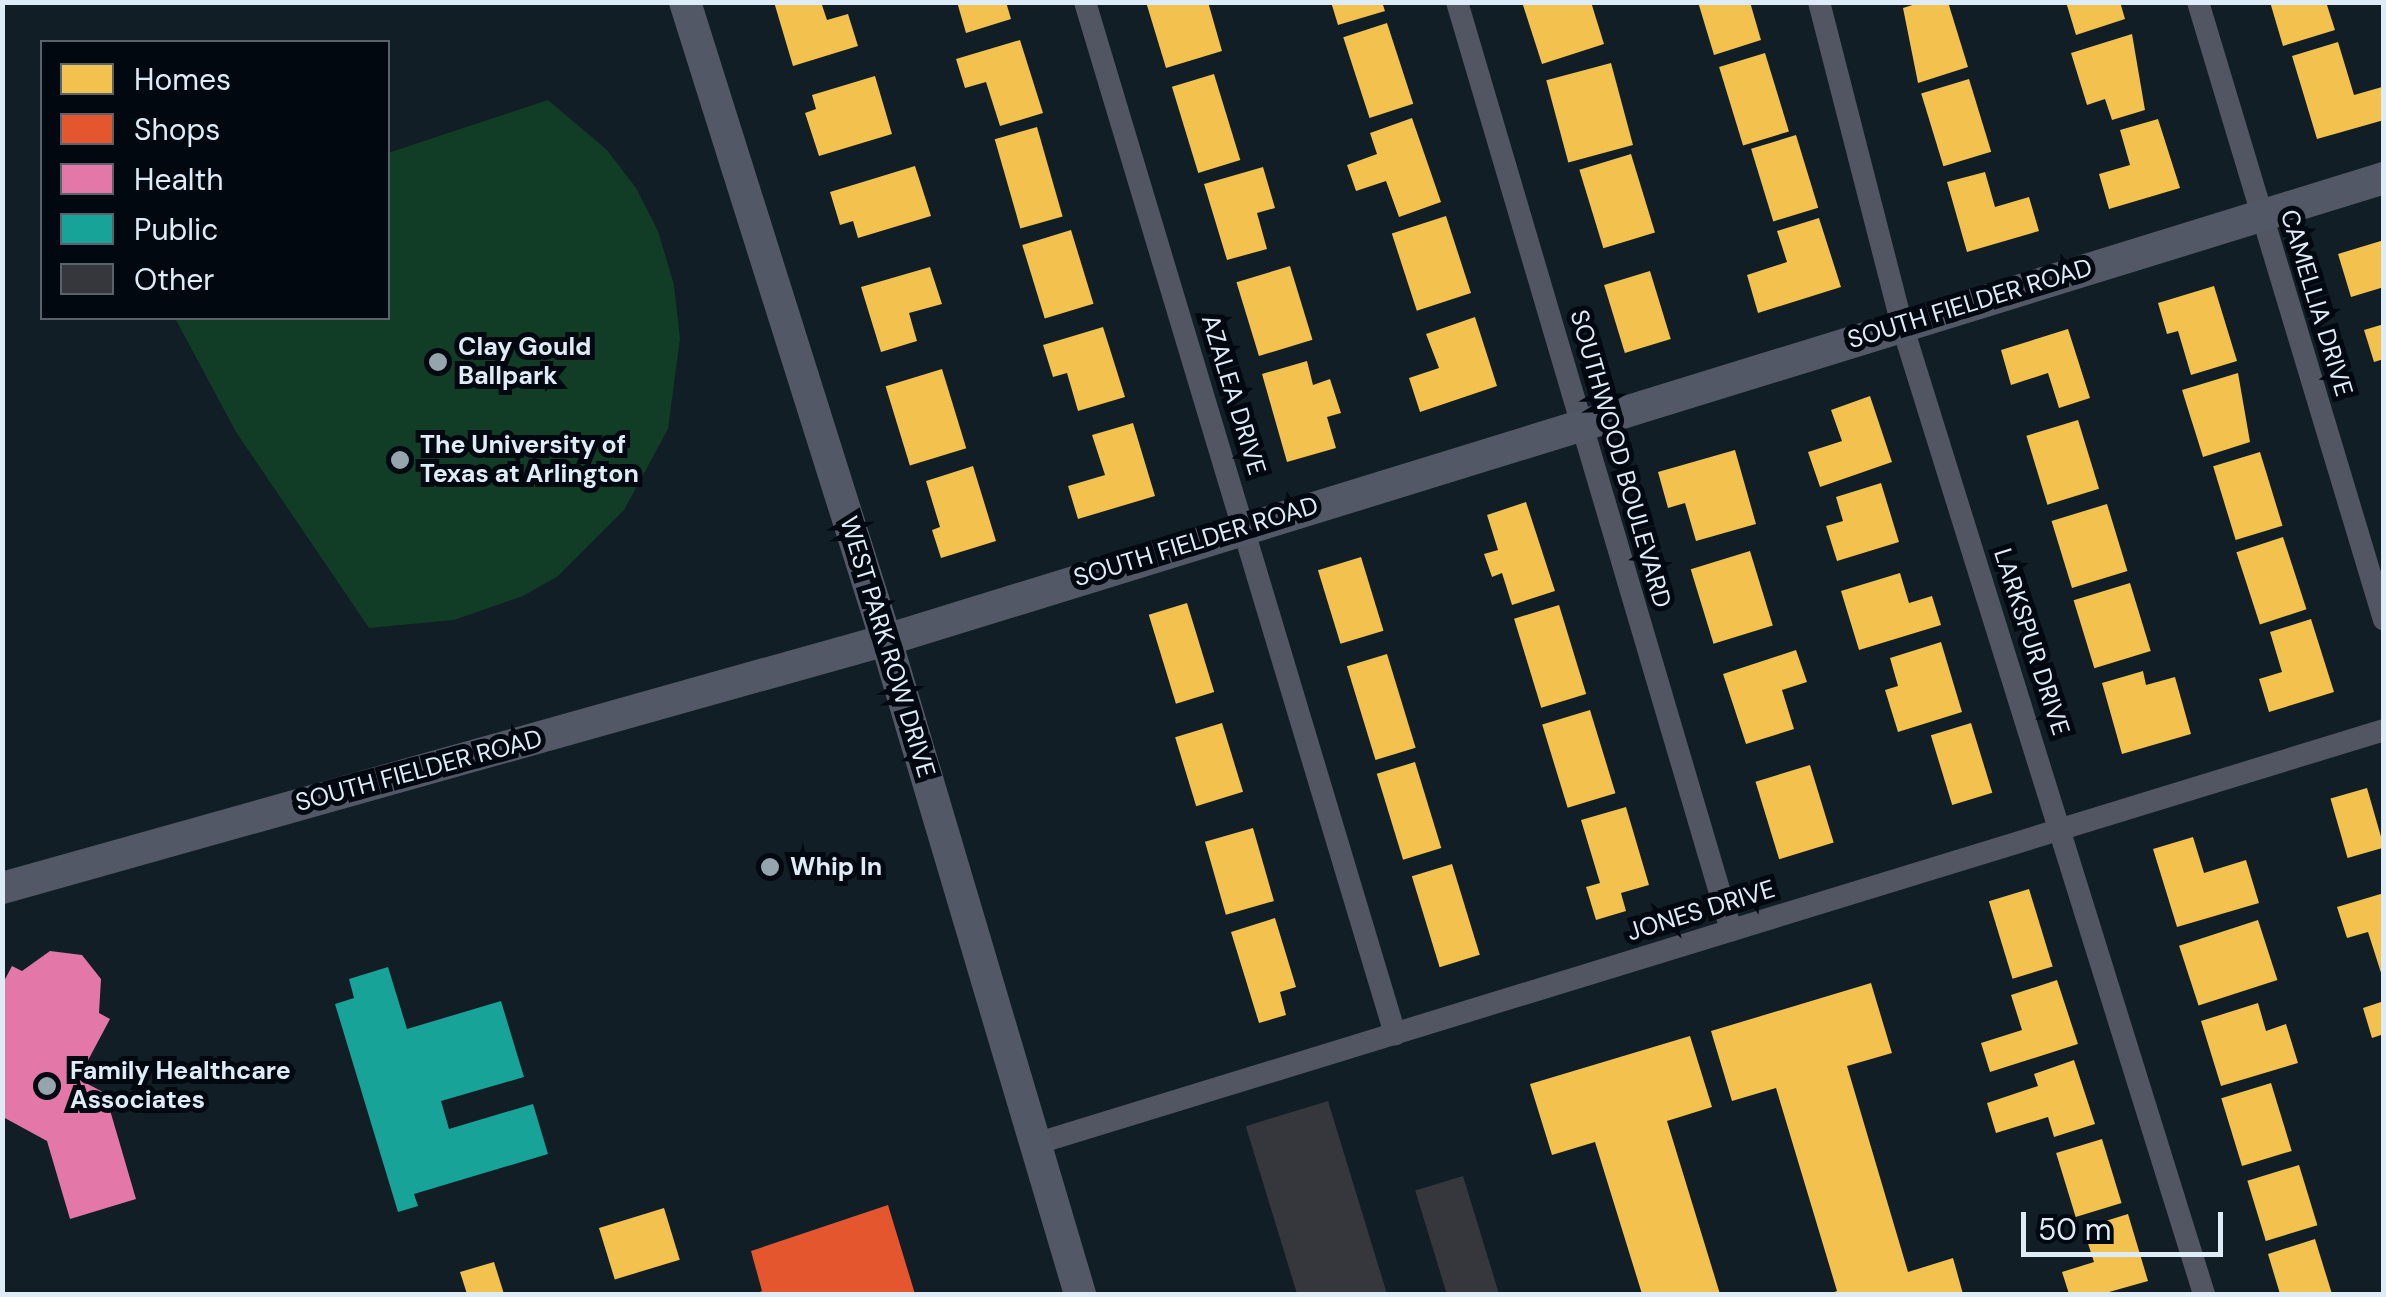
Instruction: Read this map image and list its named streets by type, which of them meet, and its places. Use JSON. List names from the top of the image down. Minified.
{"streets":{"main road":["SOUTH FIELDER ROAD","WEST PARK ROW DRIVE"],"street":["CAMELLIA DRIVE","AZALEA DRIVE","SOUTHWOOD BOULEVARD","LARKSPUR DRIVE","JONES DRIVE"]},"crossings":[["CAMELLIA DRIVE","SOUTH FIELDER ROAD"],["SOUTH FIELDER ROAD","AZALEA DRIVE"],["SOUTH FIELDER ROAD","SOUTHWOOD BOULEVARD"],["SOUTH FIELDER ROAD","LARKSPUR DRIVE"],["SOUTH FIELDER ROAD","WEST PARK ROW DRIVE"],["AZALEA DRIVE","JONES DRIVE"],["SOUTHWOOD BOULEVARD","JONES DRIVE"],["LARKSPUR DRIVE","JONES DRIVE"],["WEST PARK ROW DRIVE","JONES DRIVE"]],"places":["Clay Gould Ballpark","The University of Texas at Arlington","Whip In","Family Healthcare Associates"],"legend":["Homes","Shops","Health","Public","Other"],"scale_bar":"50 m"}
